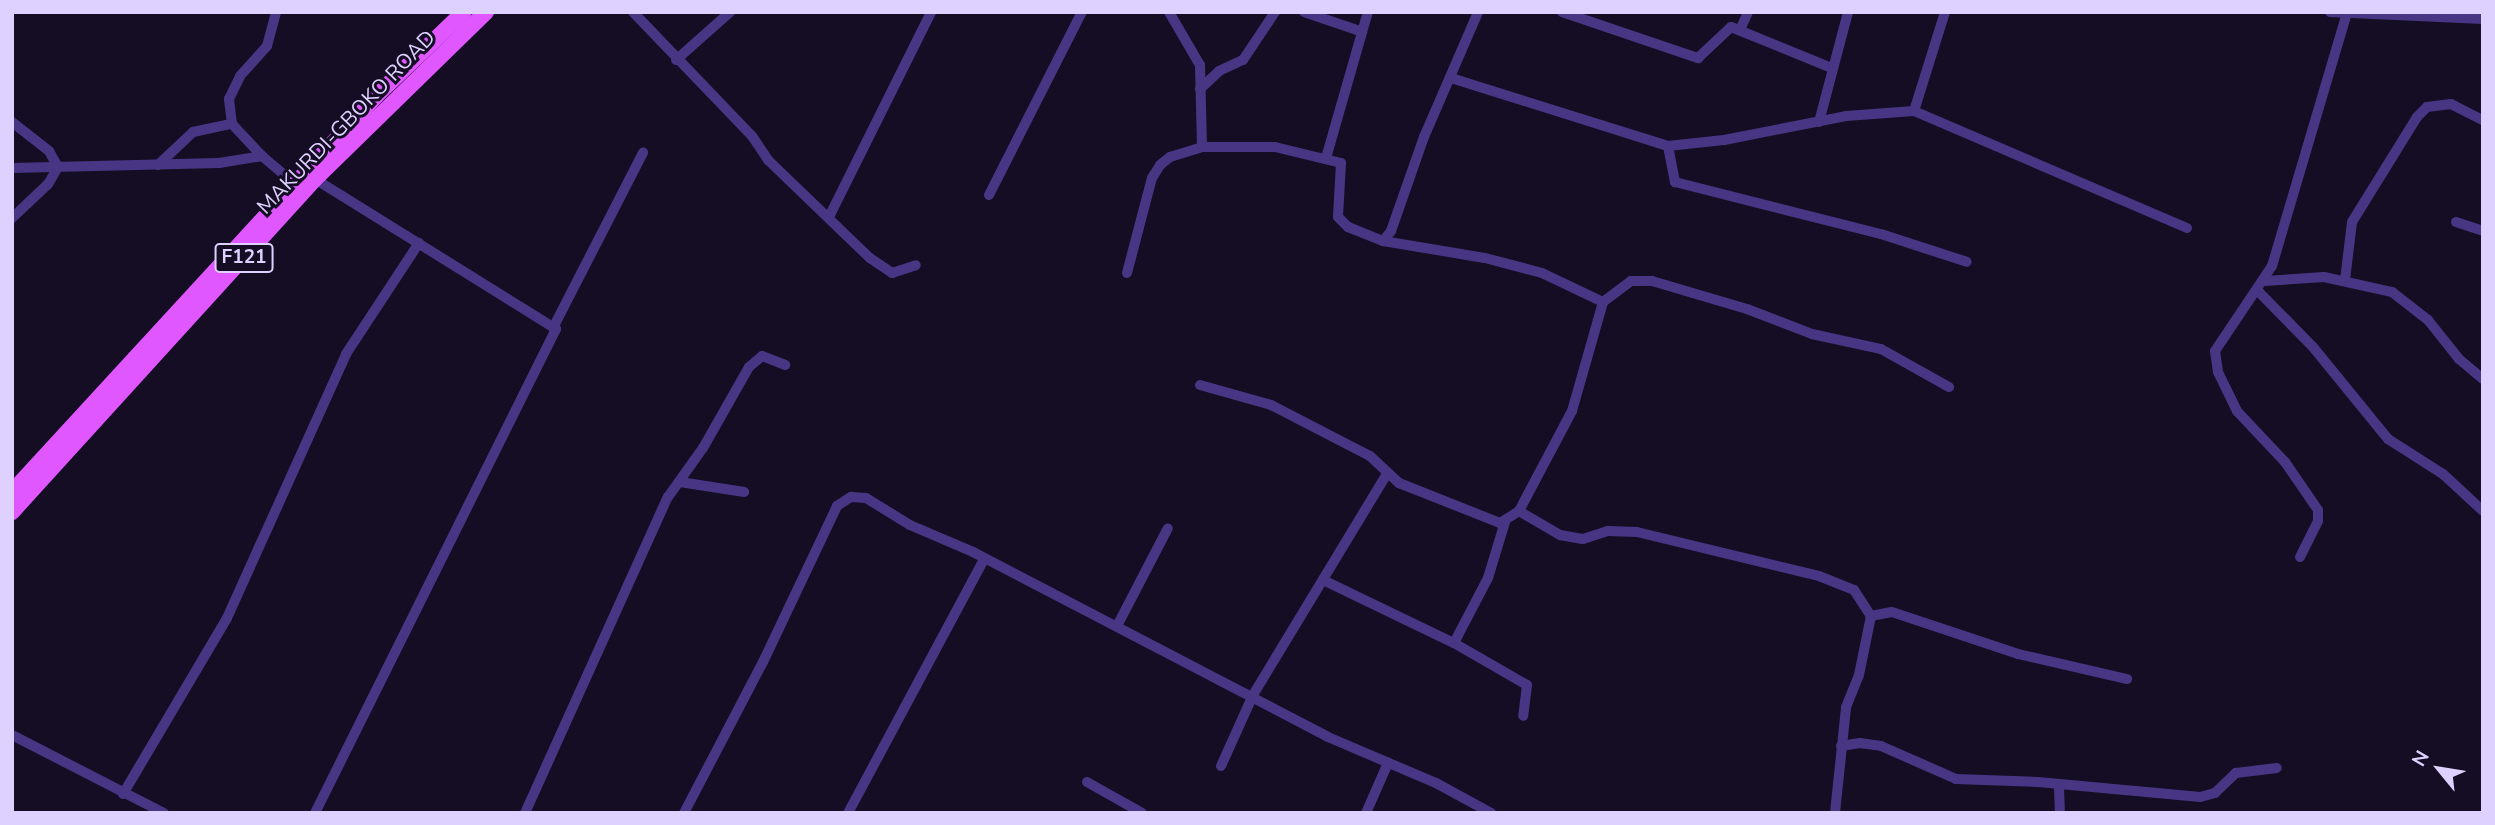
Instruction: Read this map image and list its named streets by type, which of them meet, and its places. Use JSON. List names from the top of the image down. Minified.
{"streets":{"main road":["MAKURDI-GBOKO ROAD","F121"]},"north":"top left"}
